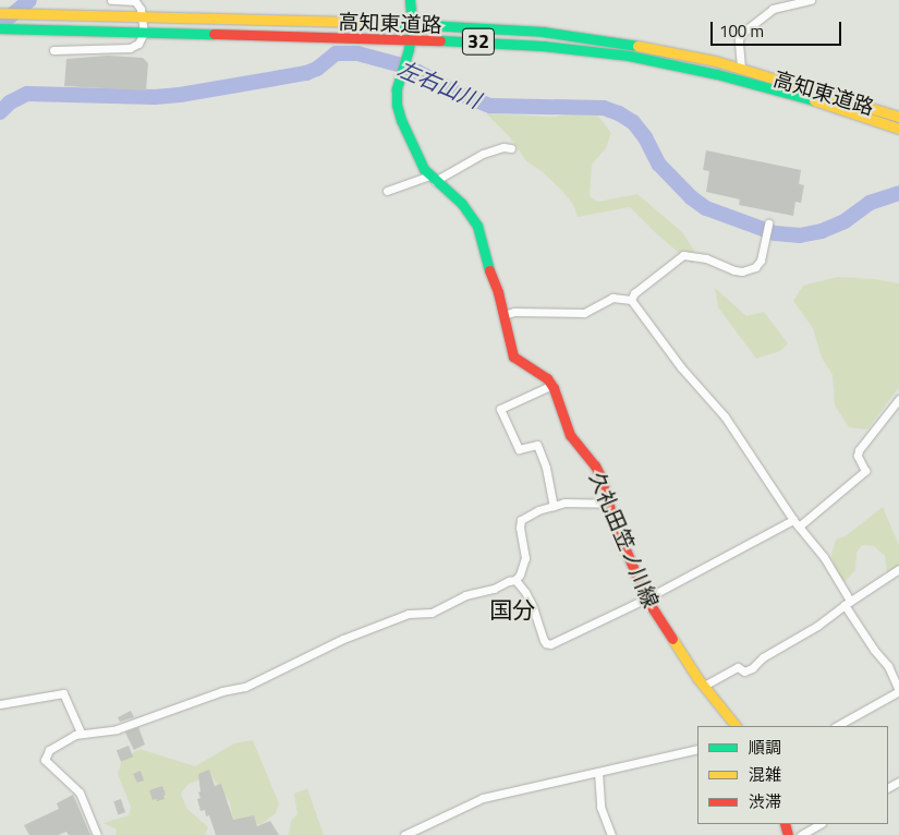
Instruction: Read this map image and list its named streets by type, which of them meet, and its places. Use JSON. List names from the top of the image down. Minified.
{"streets":{"main road":["高知東道路","32","久礼田笠ノ川線"]},"crossings":[["高知東道路","久礼田笠ノ川線"]],"districts":["国分"],"water":["左右山川"],"legend":["順調","混雑","渋滞"],"scale_bar":"100 m"}
